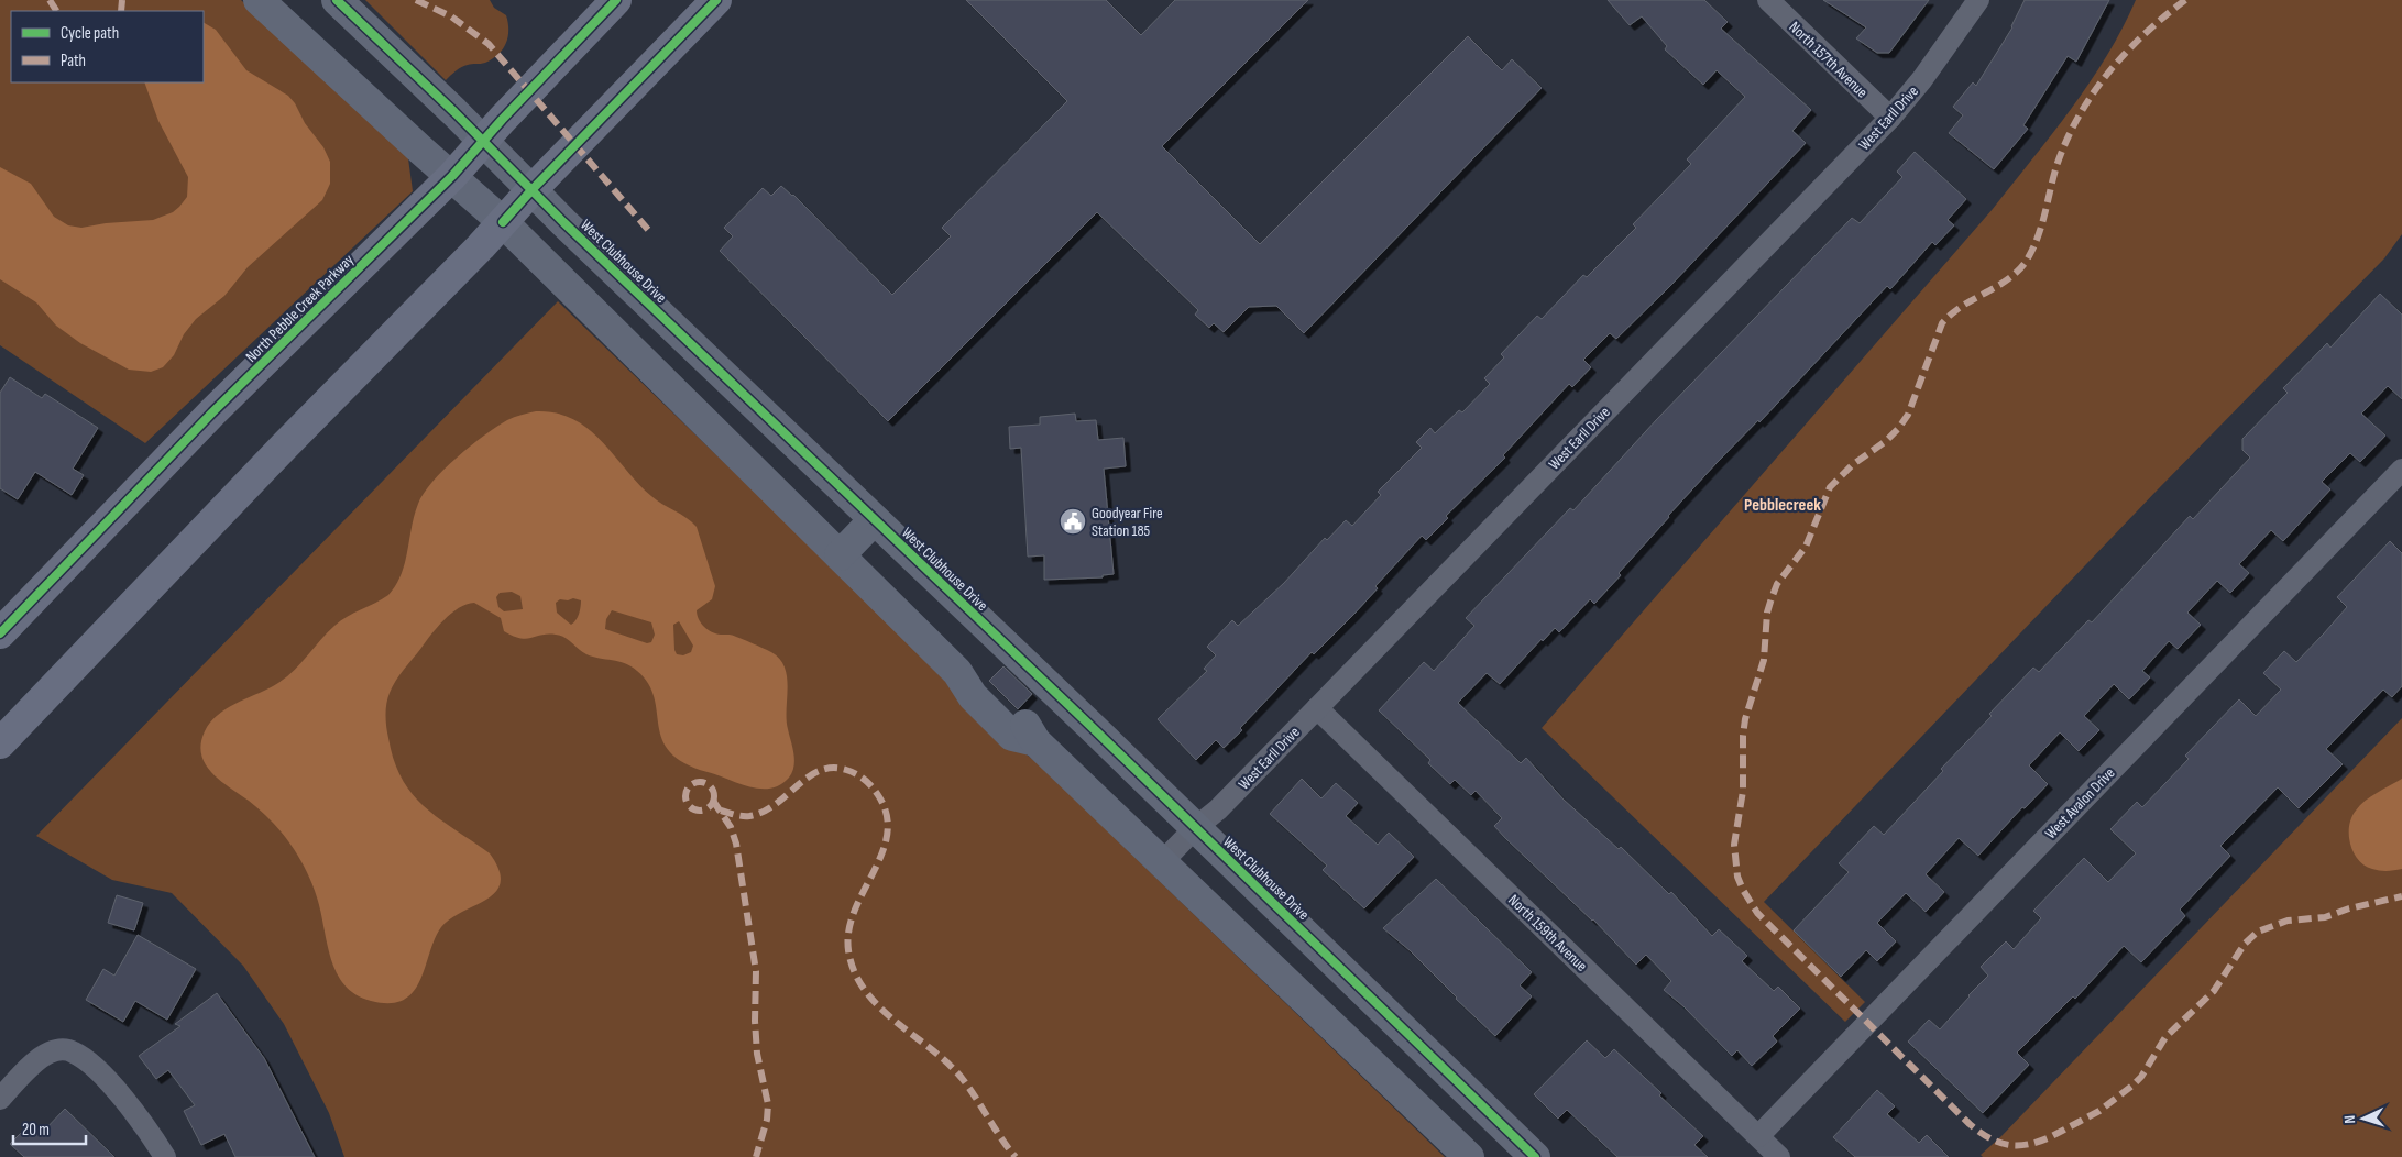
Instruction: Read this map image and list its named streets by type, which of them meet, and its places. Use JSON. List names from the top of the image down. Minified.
{"streets":{"main road":["North Pebble Creek Parkway"],"street":["North 157th Avenue","West Earll Drive","West Clubhouse Drive","West Avalon Drive","North 159th Avenue"]},"crossings":[["North 157th Avenue","West Earll Drive"],["West Earll Drive","West Clubhouse Drive"],["West Earll Drive","North 159th Avenue"],["West Clubhouse Drive","North Pebble Creek Parkway"],["West Avalon Drive","North 159th Avenue"]],"districts":["Pebblecreek"],"places":{"public building":["Goodyear Fire Station 185"]},"legend":["Cycle path","Path"],"scale_bar":"20 m","north":"left"}
